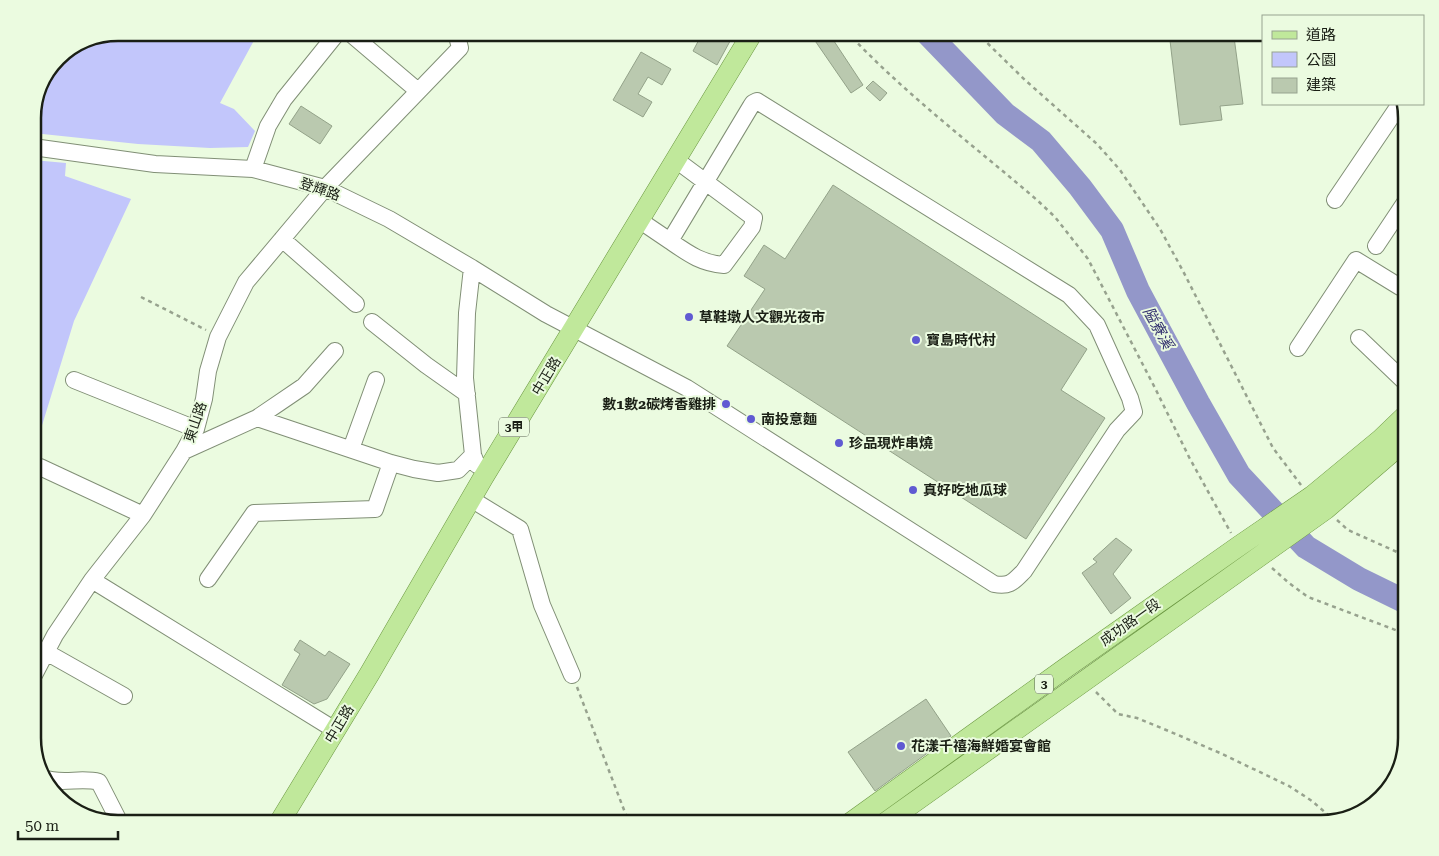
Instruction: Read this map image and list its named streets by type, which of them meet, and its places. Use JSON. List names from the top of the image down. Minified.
{"streets":{"main road":["中正路","3甲","成功路一段","3"],"street":["登輝路","東山路"]},"crossings":[["登輝路","中正路"],["登輝路","東山路"]],"water":["隘寮溪"],"places":["草鞋墩人文觀光夜市","寶島時代村","數1數2碳烤香雞排","南投意麵","珍品現炸串燒","真好吃地瓜球","花漾千禧海鮮婚宴會館"],"legend":["道路","公園","建築"],"scale_bar":"50 m"}
